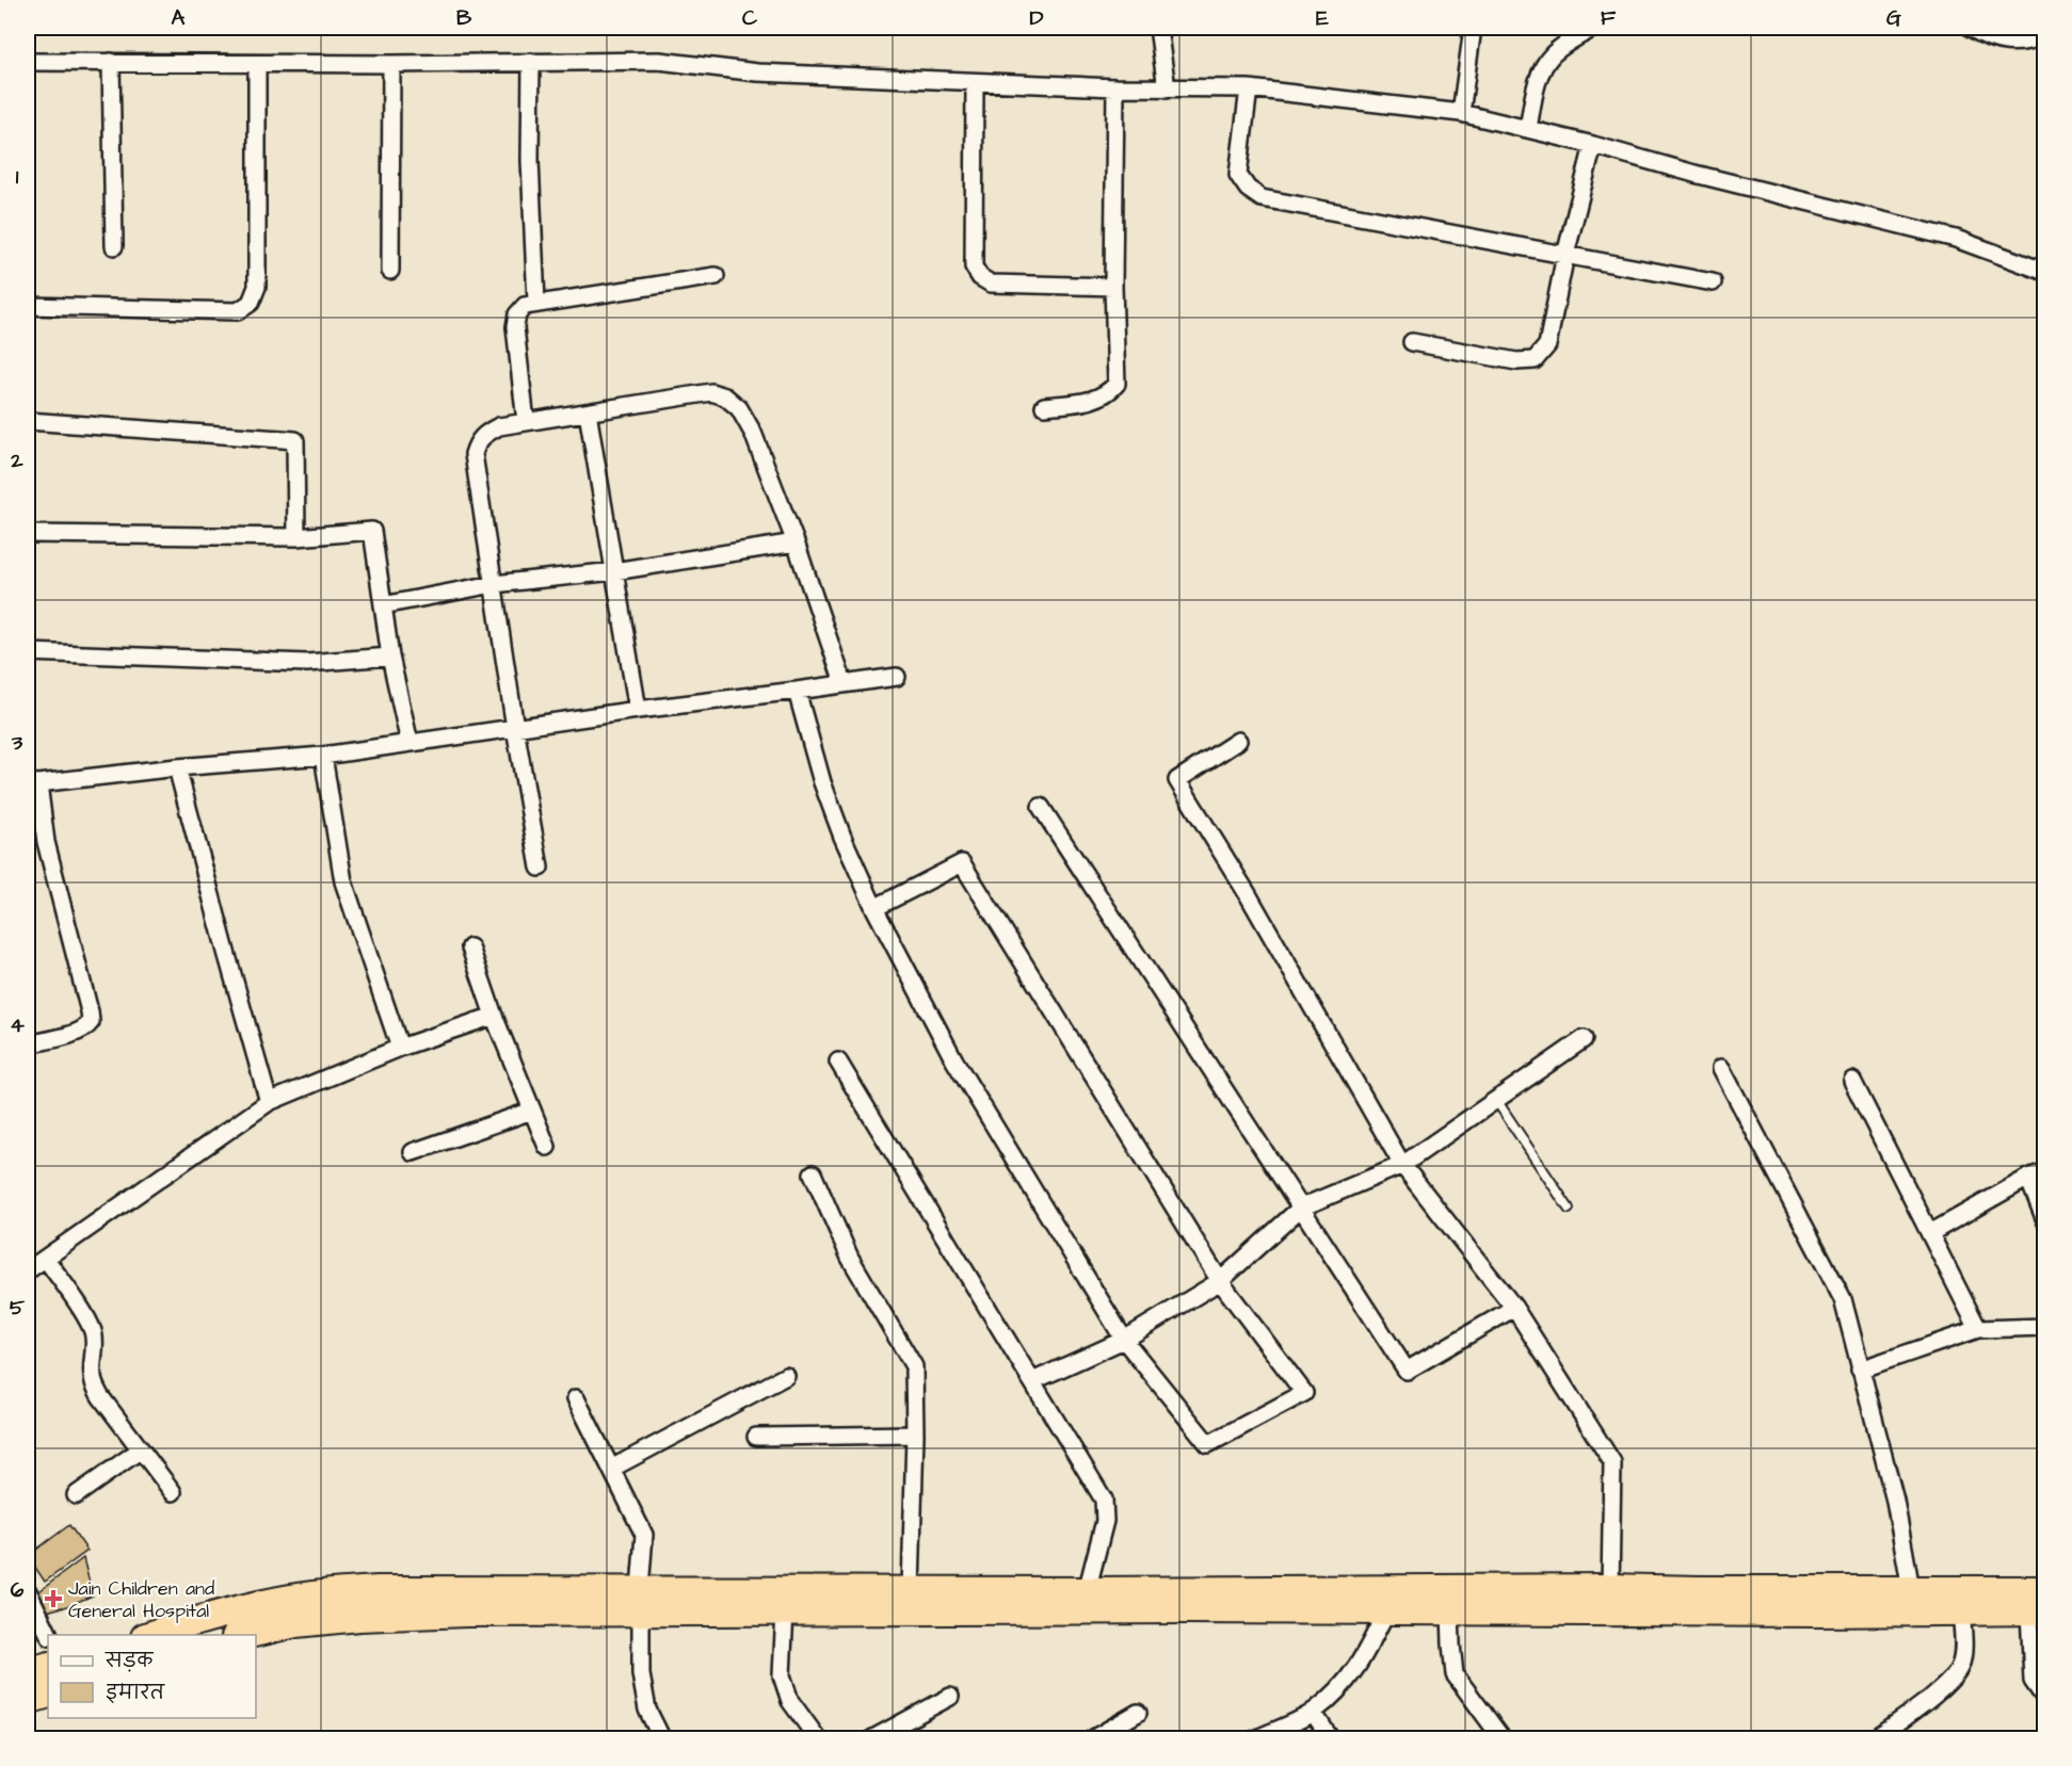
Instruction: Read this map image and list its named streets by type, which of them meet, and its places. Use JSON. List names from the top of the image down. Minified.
{"places":{"health":["Jain Children and General Hospital"]},"legend":["सड़क","इमारत"],"grid":{"columns":["A","B","C","D","E","F","G"],"rows":["1","2","3","4","5","6"]}}
